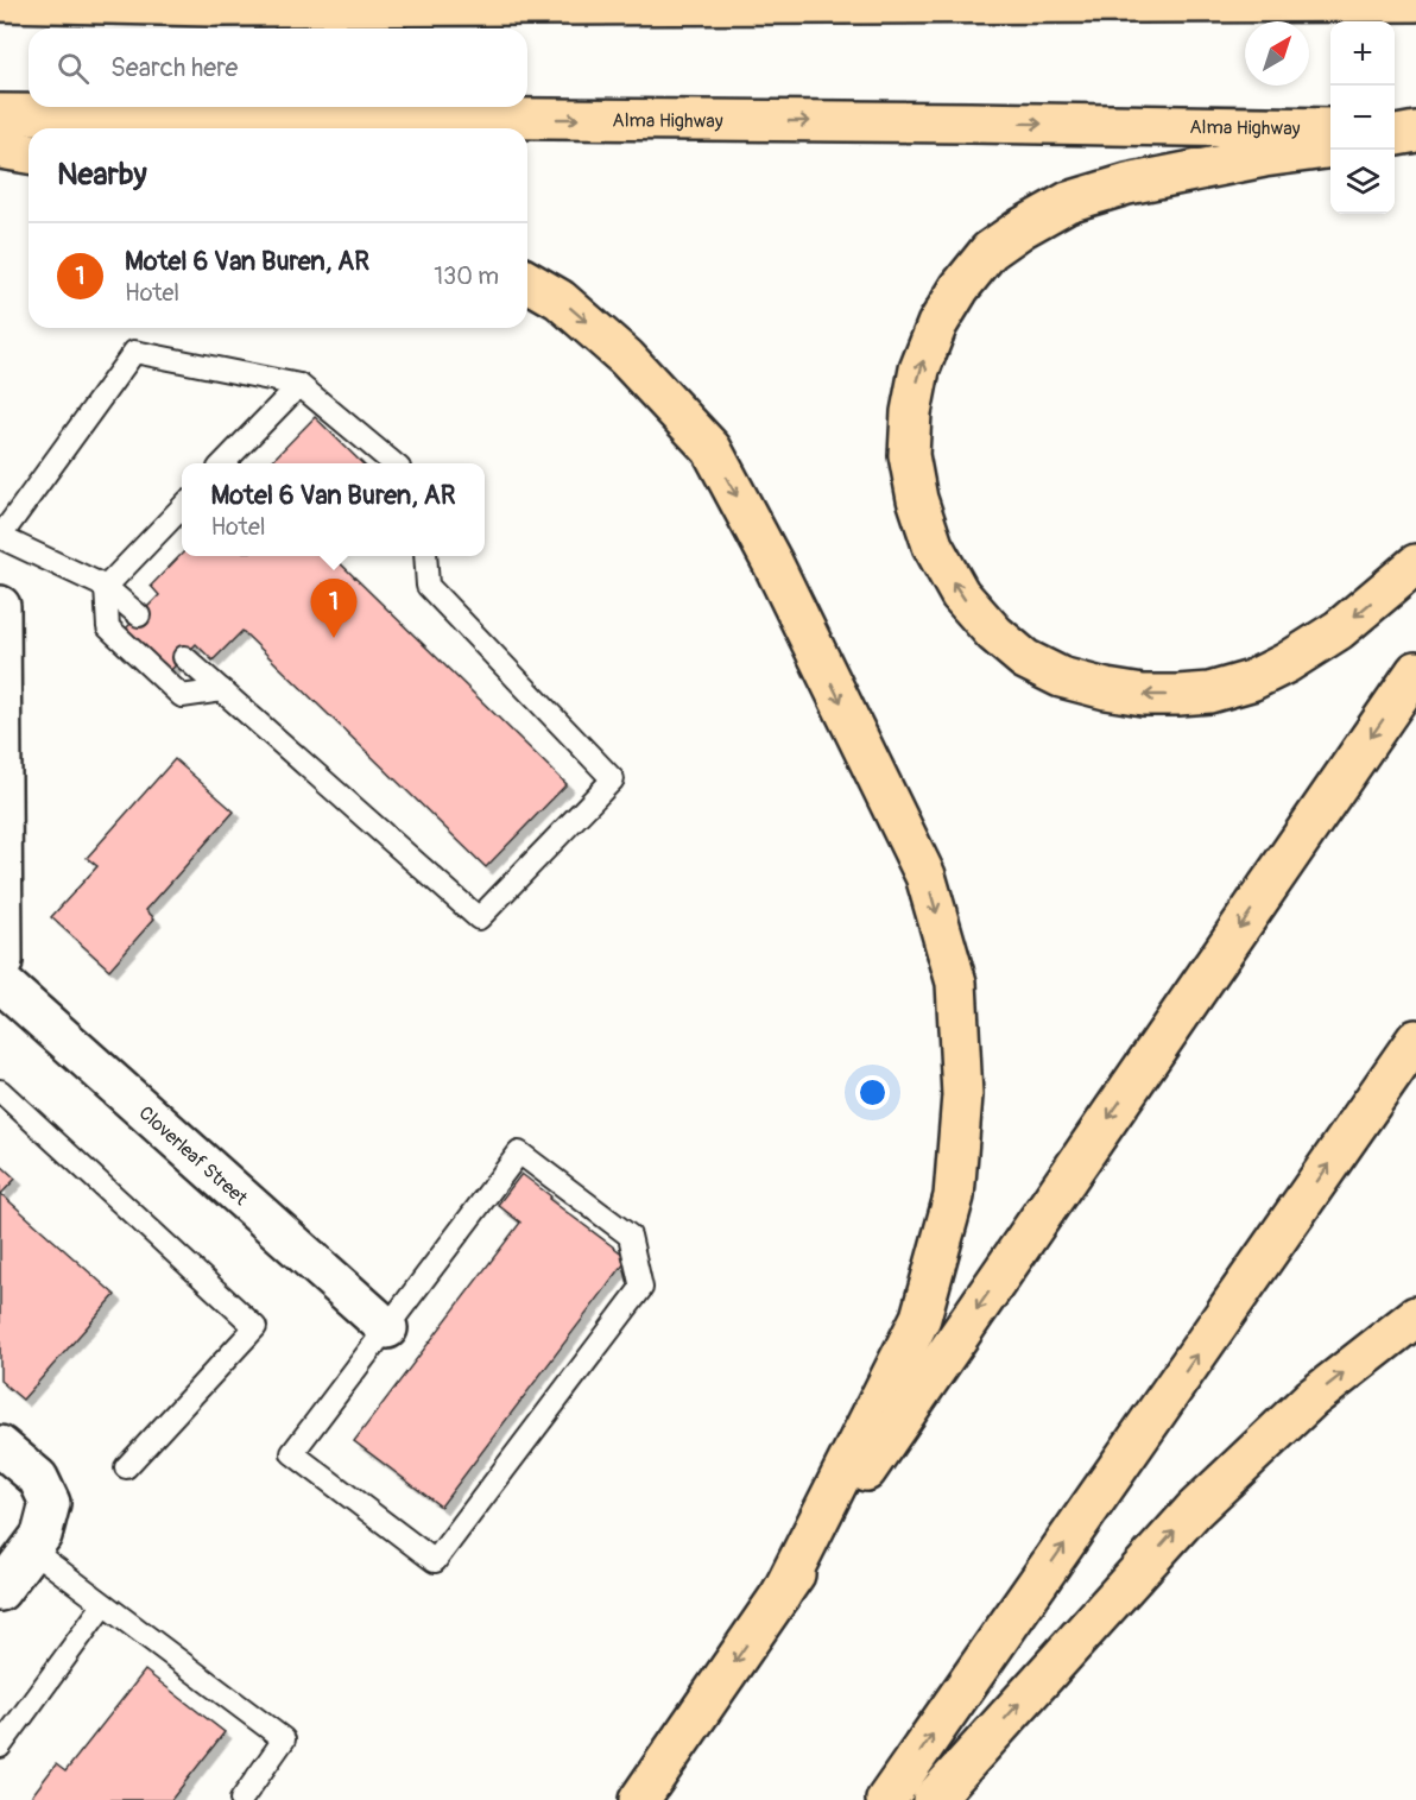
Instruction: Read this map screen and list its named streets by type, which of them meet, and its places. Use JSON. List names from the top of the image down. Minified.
{"streets":{"main road":["Alma Highway"],"street":["Cloverleaf Street"]},"north":"top right","page":{"map_buttons":["+","−"],"search":"Search here","heading":"Nearby","list":[{"mark":"1","name":"Motel 6 Van Buren, AR","note":"Hotel","value":"130 m"}],"popup":["Motel 6 Van Buren, AR","Hotel"],"pins":"1"}}
